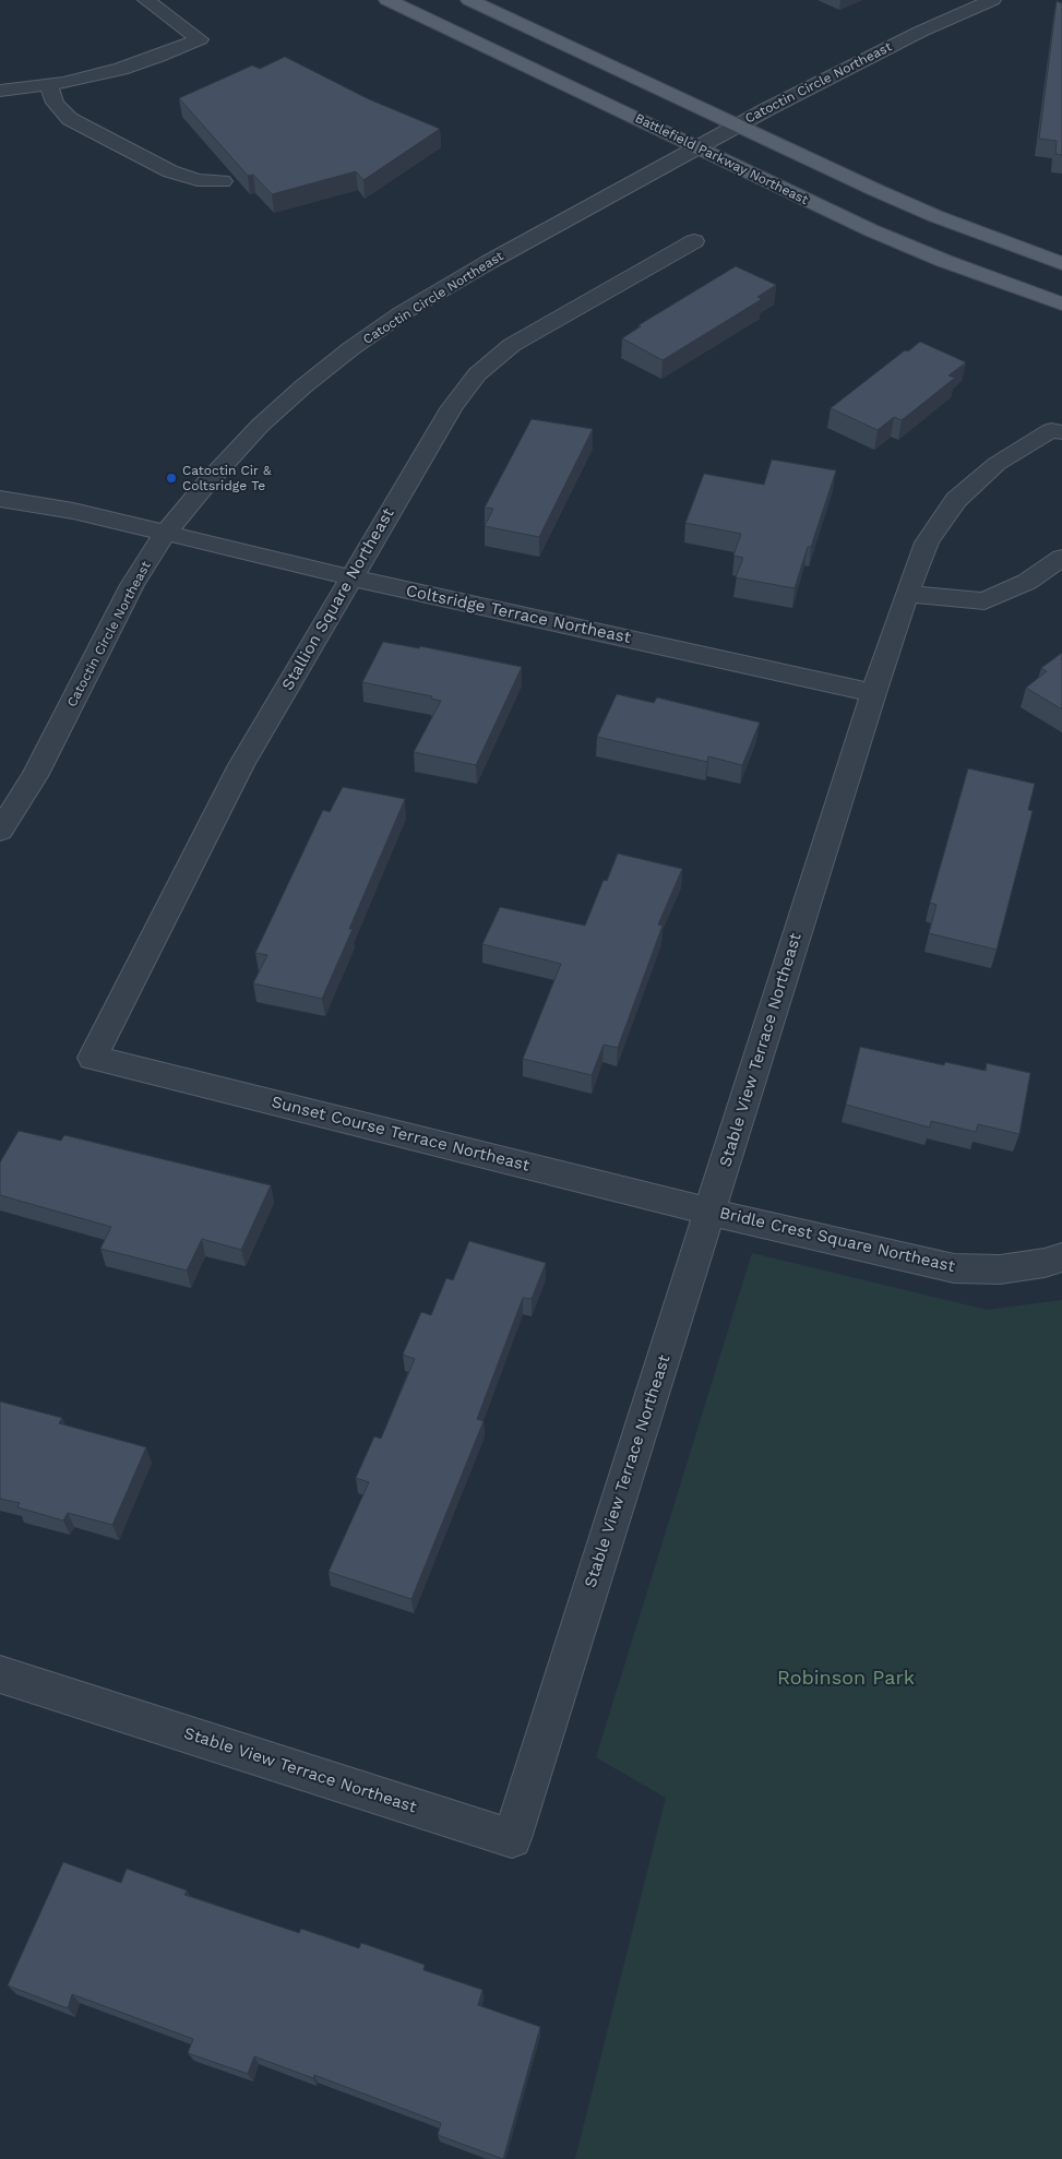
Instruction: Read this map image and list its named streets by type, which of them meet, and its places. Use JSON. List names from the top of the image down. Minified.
{"streets":{"main road":["Battlefield Parkway Northeast"],"street":["Catoctin Circle Northeast","Stallion Square Northeast","Coltsridge Terrace Northeast","Stable View Terrace Northeast","Sunset Course Terrace Northeast","Bridle Crest Square Northeast"]},"crossings":[["Catoctin Circle Northeast","Battlefield Parkway Northeast"],["Catoctin Circle Northeast","Coltsridge Terrace Northeast"],["Stallion Square Northeast","Coltsridge Terrace Northeast"],["Stallion Square Northeast","Sunset Course Terrace Northeast"],["Coltsridge Terrace Northeast","Stable View Terrace Northeast"],["Stable View Terrace Northeast","Sunset Course Terrace Northeast"],["Stable View Terrace Northeast","Bridle Crest Square Northeast"],["Sunset Course Terrace Northeast","Bridle Crest Square Northeast"]],"parks":["Robinson Park"],"places":["Catoctin Cir & Coltsridge Te"]}
